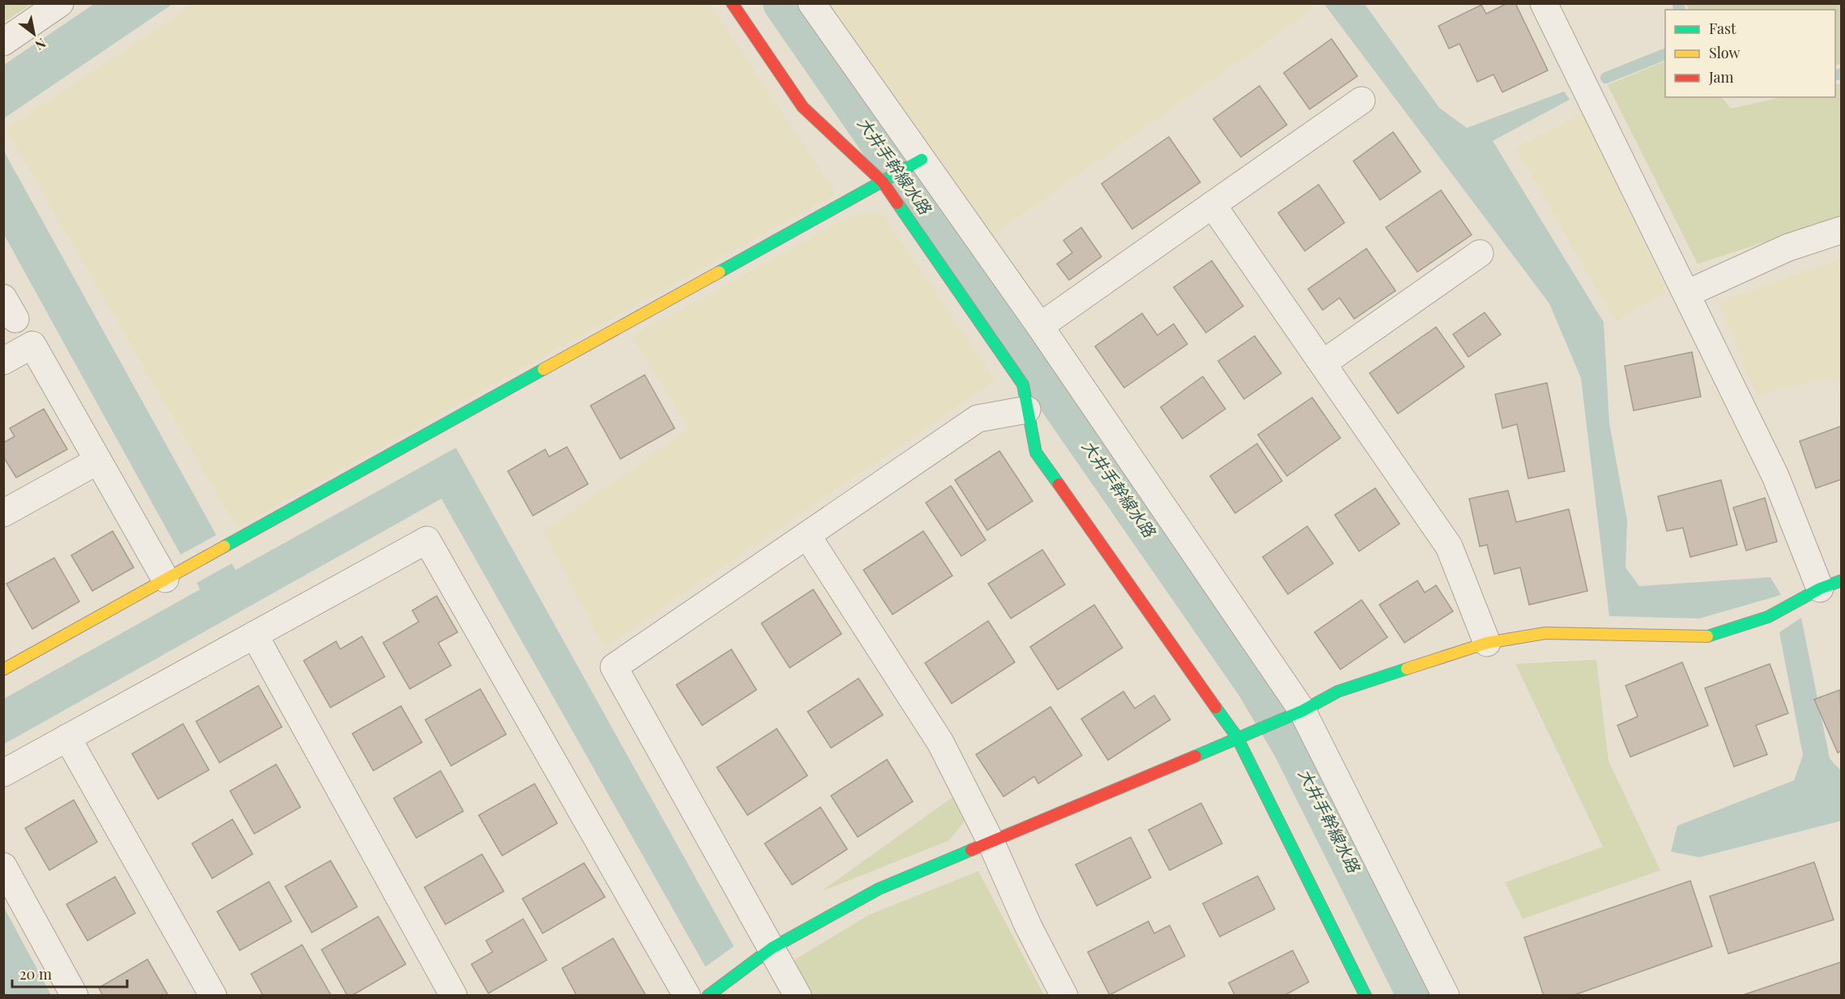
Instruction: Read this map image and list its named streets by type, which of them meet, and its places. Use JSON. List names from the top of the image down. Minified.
{"water":["大井手幹線水路"],"legend":["Fast","Slow","Jam"],"scale_bar":"20 m","north":"bottom right"}
